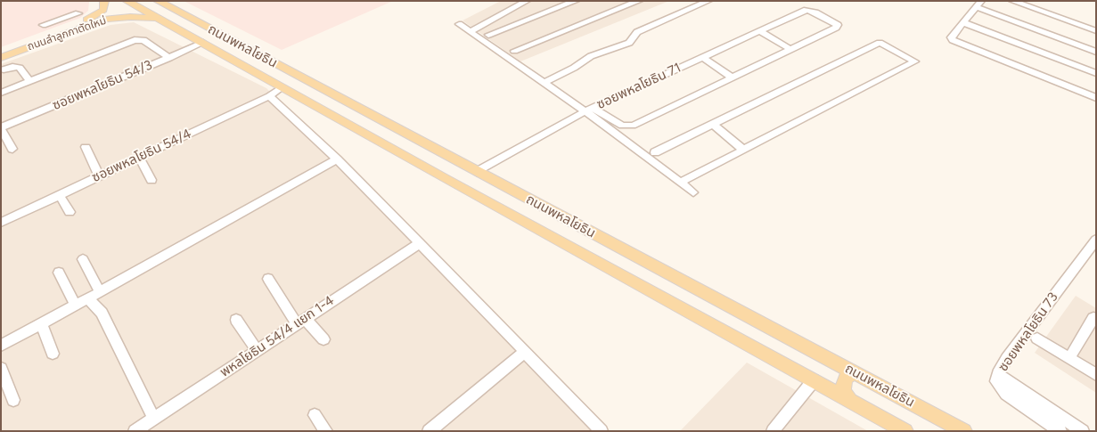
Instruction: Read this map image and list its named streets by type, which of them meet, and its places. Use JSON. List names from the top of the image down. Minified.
{"streets":{"main road":["ถนนลำลูกกาตัดใหม่","ถนนพหลโยธิน"],"street":["ซอยพหลโยธิน 54/3","ซอยพหลโยธิน 71","ซอยพหลโยธิน 54/4","ซอยพหลโยธิน 73","พหลโยธิน 54/4 แยก 1-4"]},"crossings":[["ถนนลำลูกกาตัดใหม่","ถนนพหลโยธิน"],["ถนนพหลโยธิน","ซอยพหลโยธิน 54/3"],["ถนนพหลโยธิน","ซอยพหลโยธิน 71"],["ถนนพหลโยธิน","ซอยพหลโยธิน 54/4"]]}
